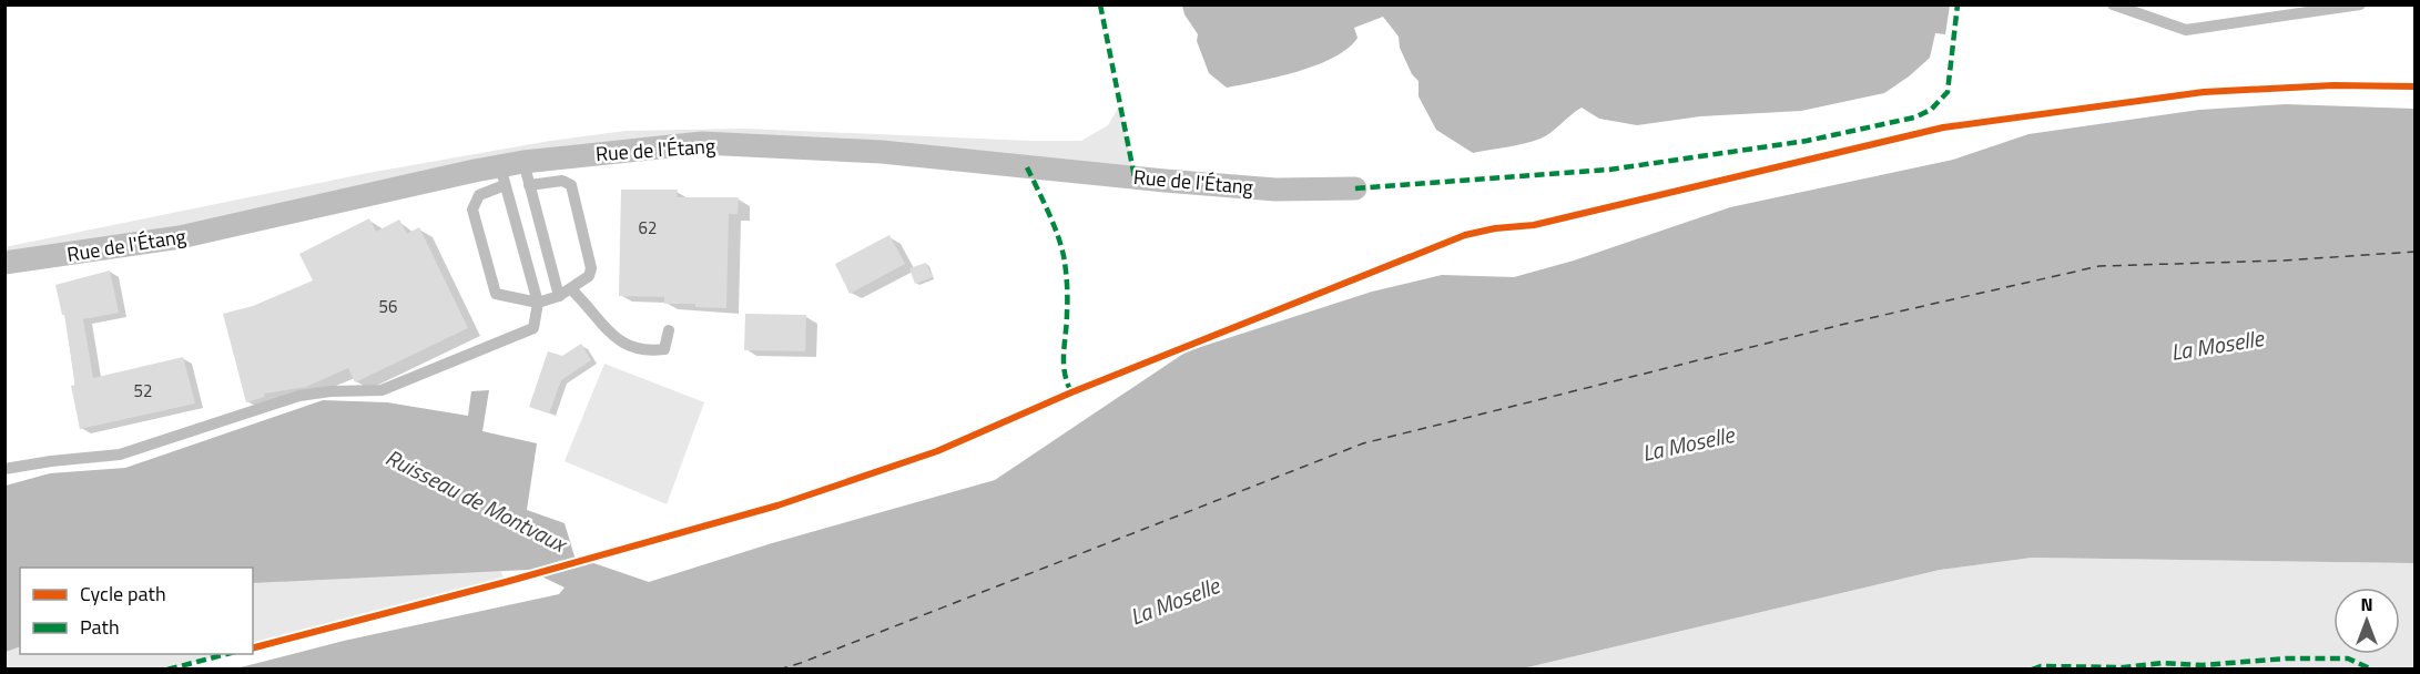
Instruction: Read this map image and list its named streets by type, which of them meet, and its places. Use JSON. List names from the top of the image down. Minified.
{"streets":{"street":["Rue de l'Étang"]},"water":["La Moselle","Ruisseau de Montvaux"],"house_numbers":["62","56","52"],"legend":["Cycle path","Path"],"north":"top"}
